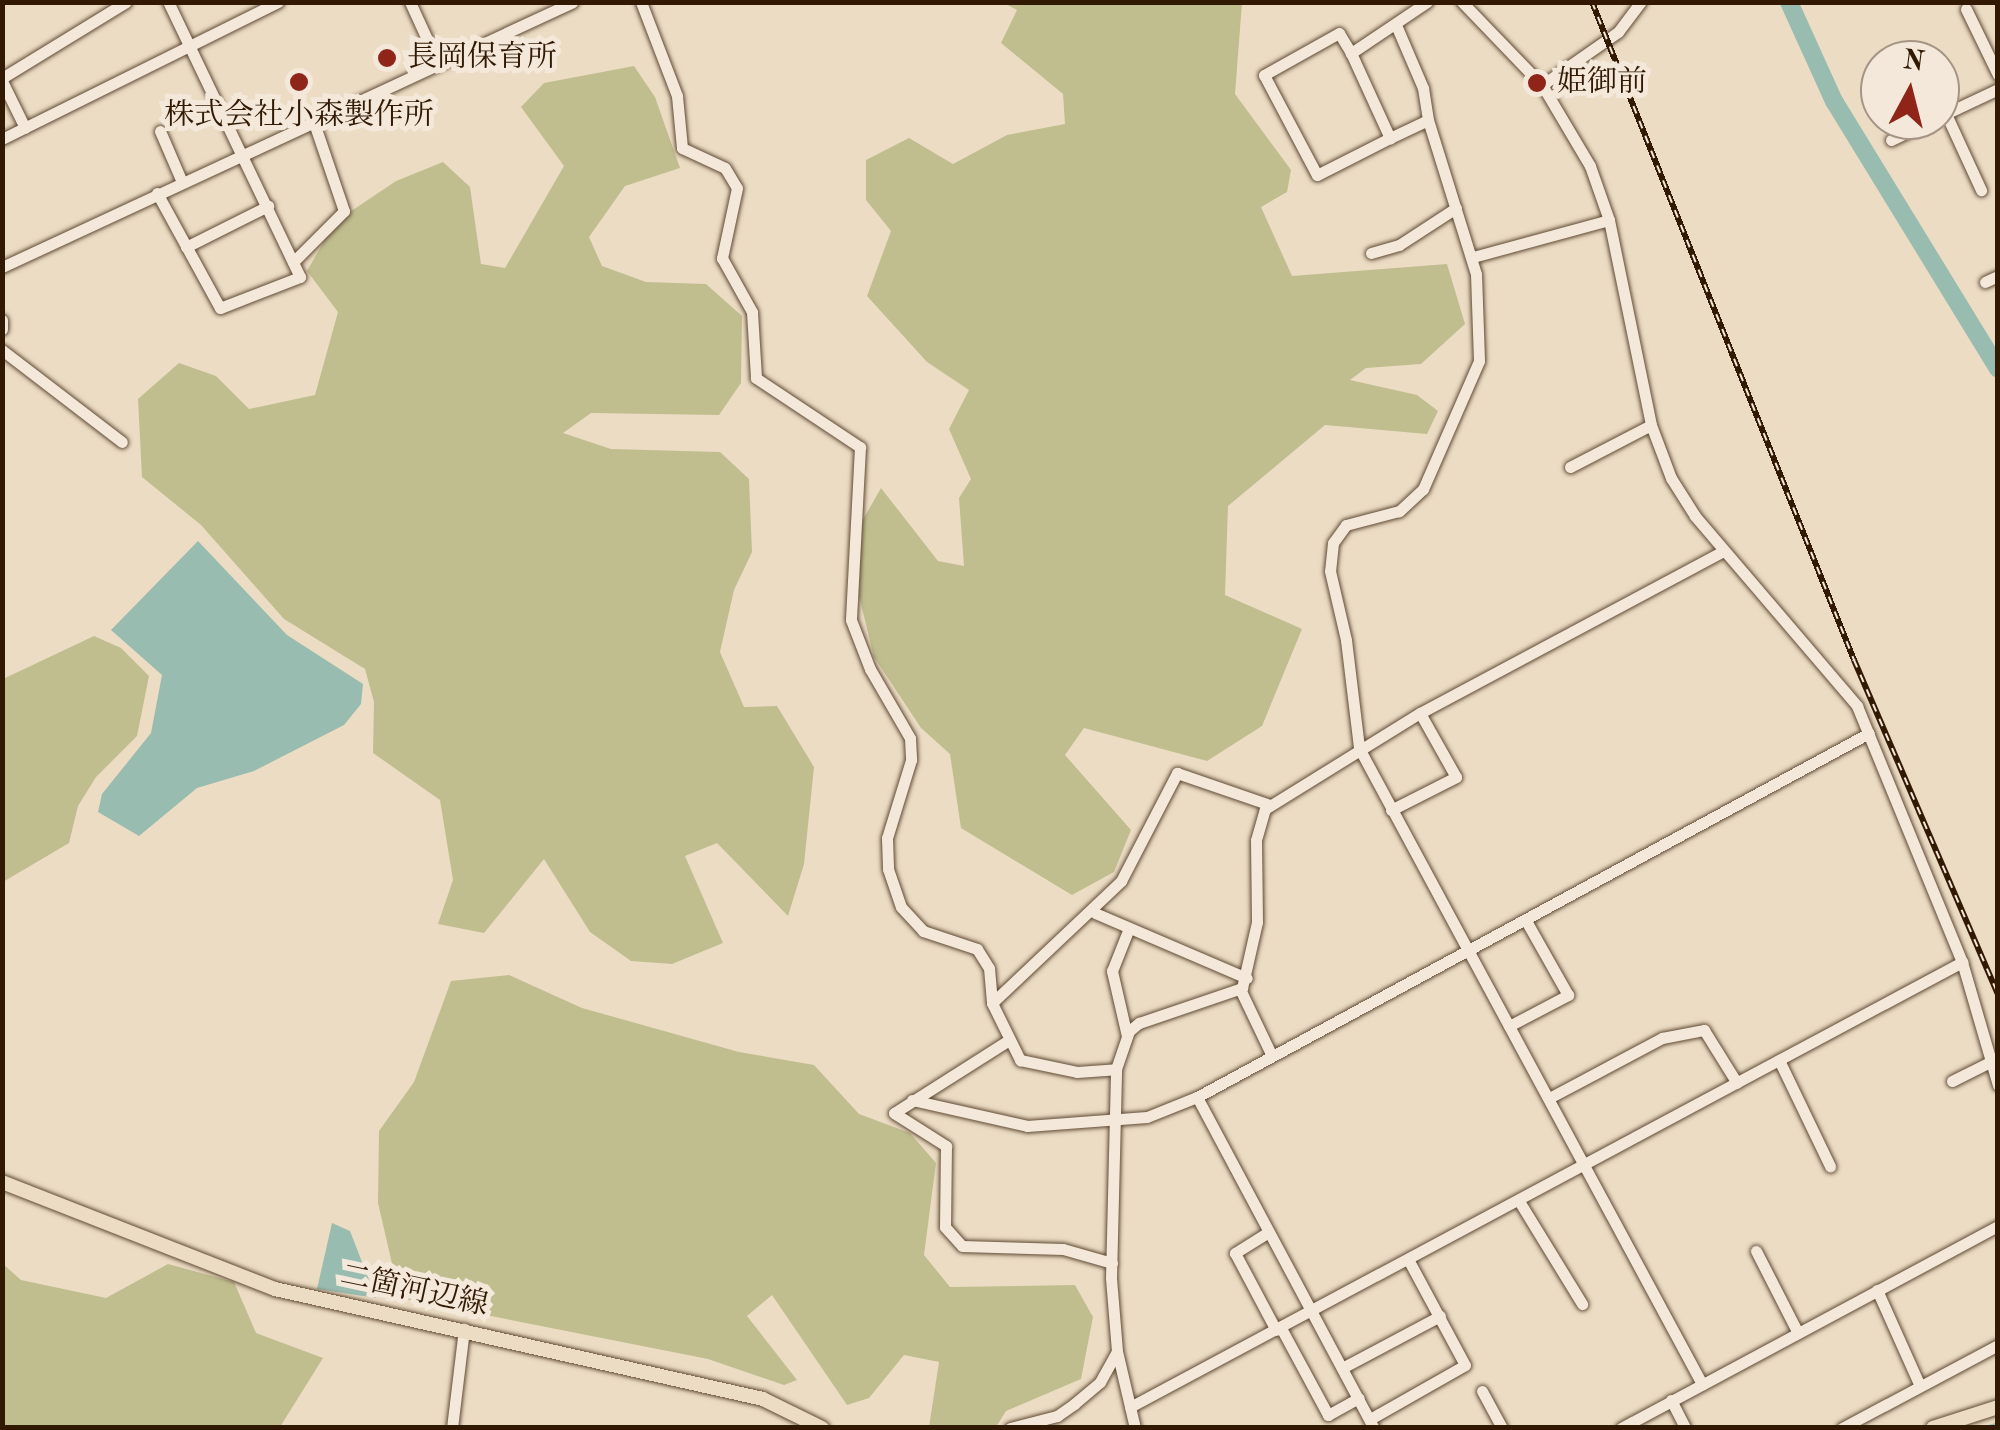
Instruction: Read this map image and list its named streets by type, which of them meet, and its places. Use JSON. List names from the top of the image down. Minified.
{"streets":{"main road":["二箇河辺線"]},"places":["長岡保育所","株式会社小森製作所","姫御前"],"north":"top"}
